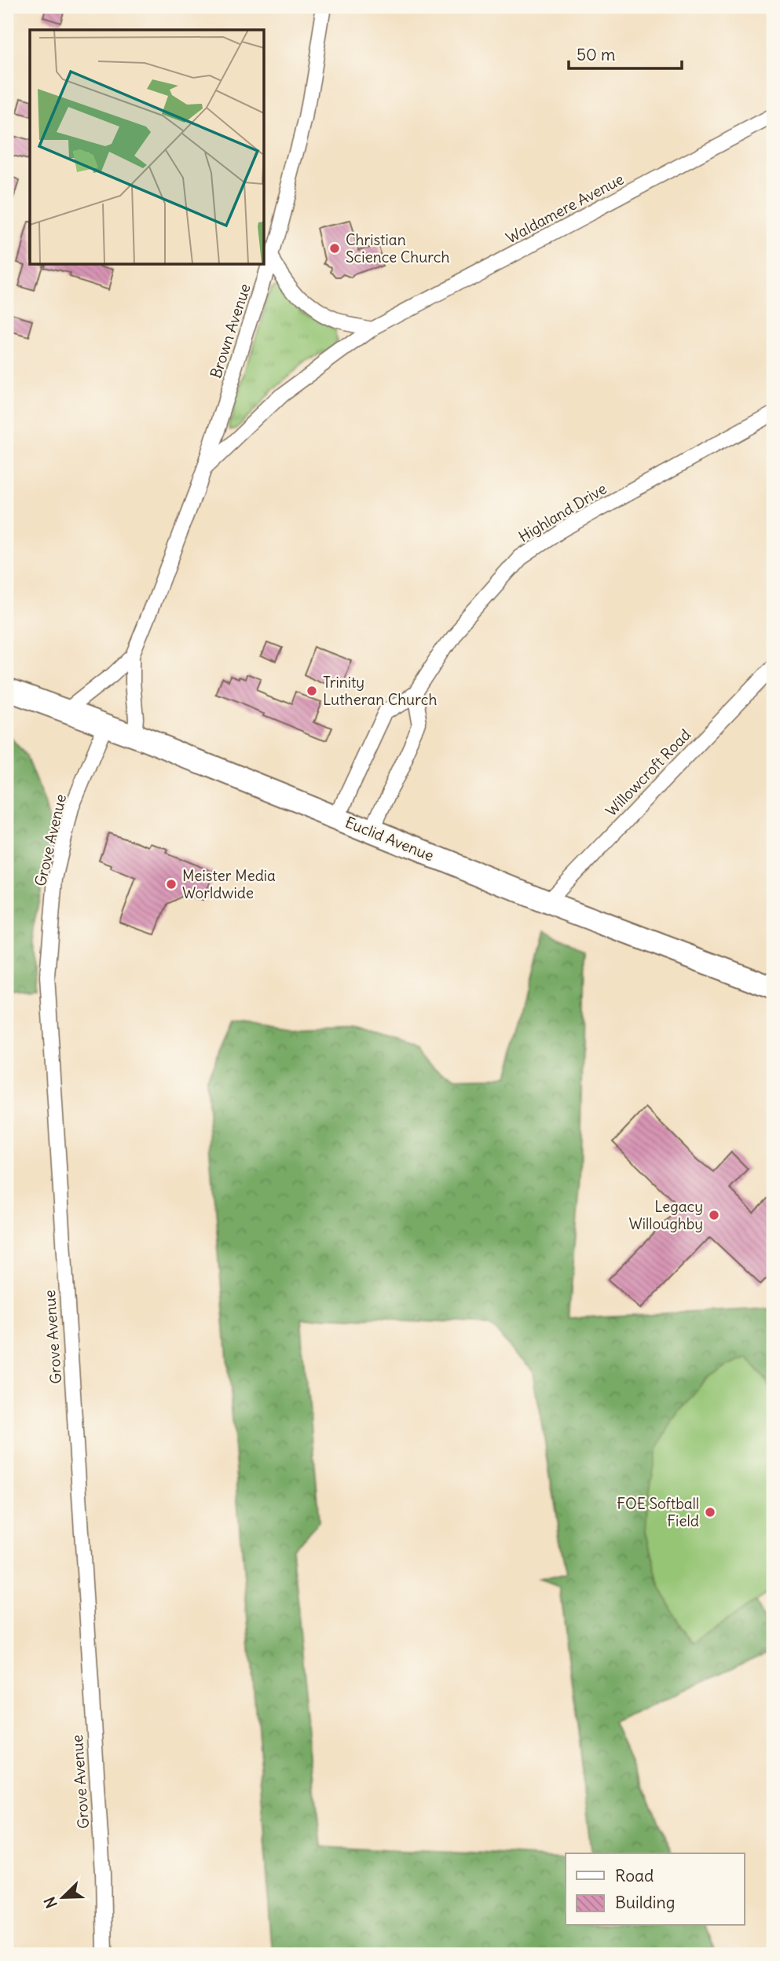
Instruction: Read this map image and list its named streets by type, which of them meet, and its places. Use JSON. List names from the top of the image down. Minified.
{"streets":{"main road":["Euclid Avenue"],"street":["Waldamere Avenue","Brown Avenue","Highland Drive","Willowcroft Road","Grove Avenue"]},"crossings":[["Waldamere Avenue","Brown Avenue"],["Brown Avenue","Euclid Avenue"],["Highland Drive","Euclid Avenue"],["Willowcroft Road","Euclid Avenue"],["Euclid Avenue","Grove Avenue"]],"places":["Christian Science Church","Trinity Lutheran Church","Meister Media Worldwide","Legacy Willoughby","FOE Softball Field"],"legend":["Road","Building"],"scale_bar":"50 m","north":"bottom left"}
